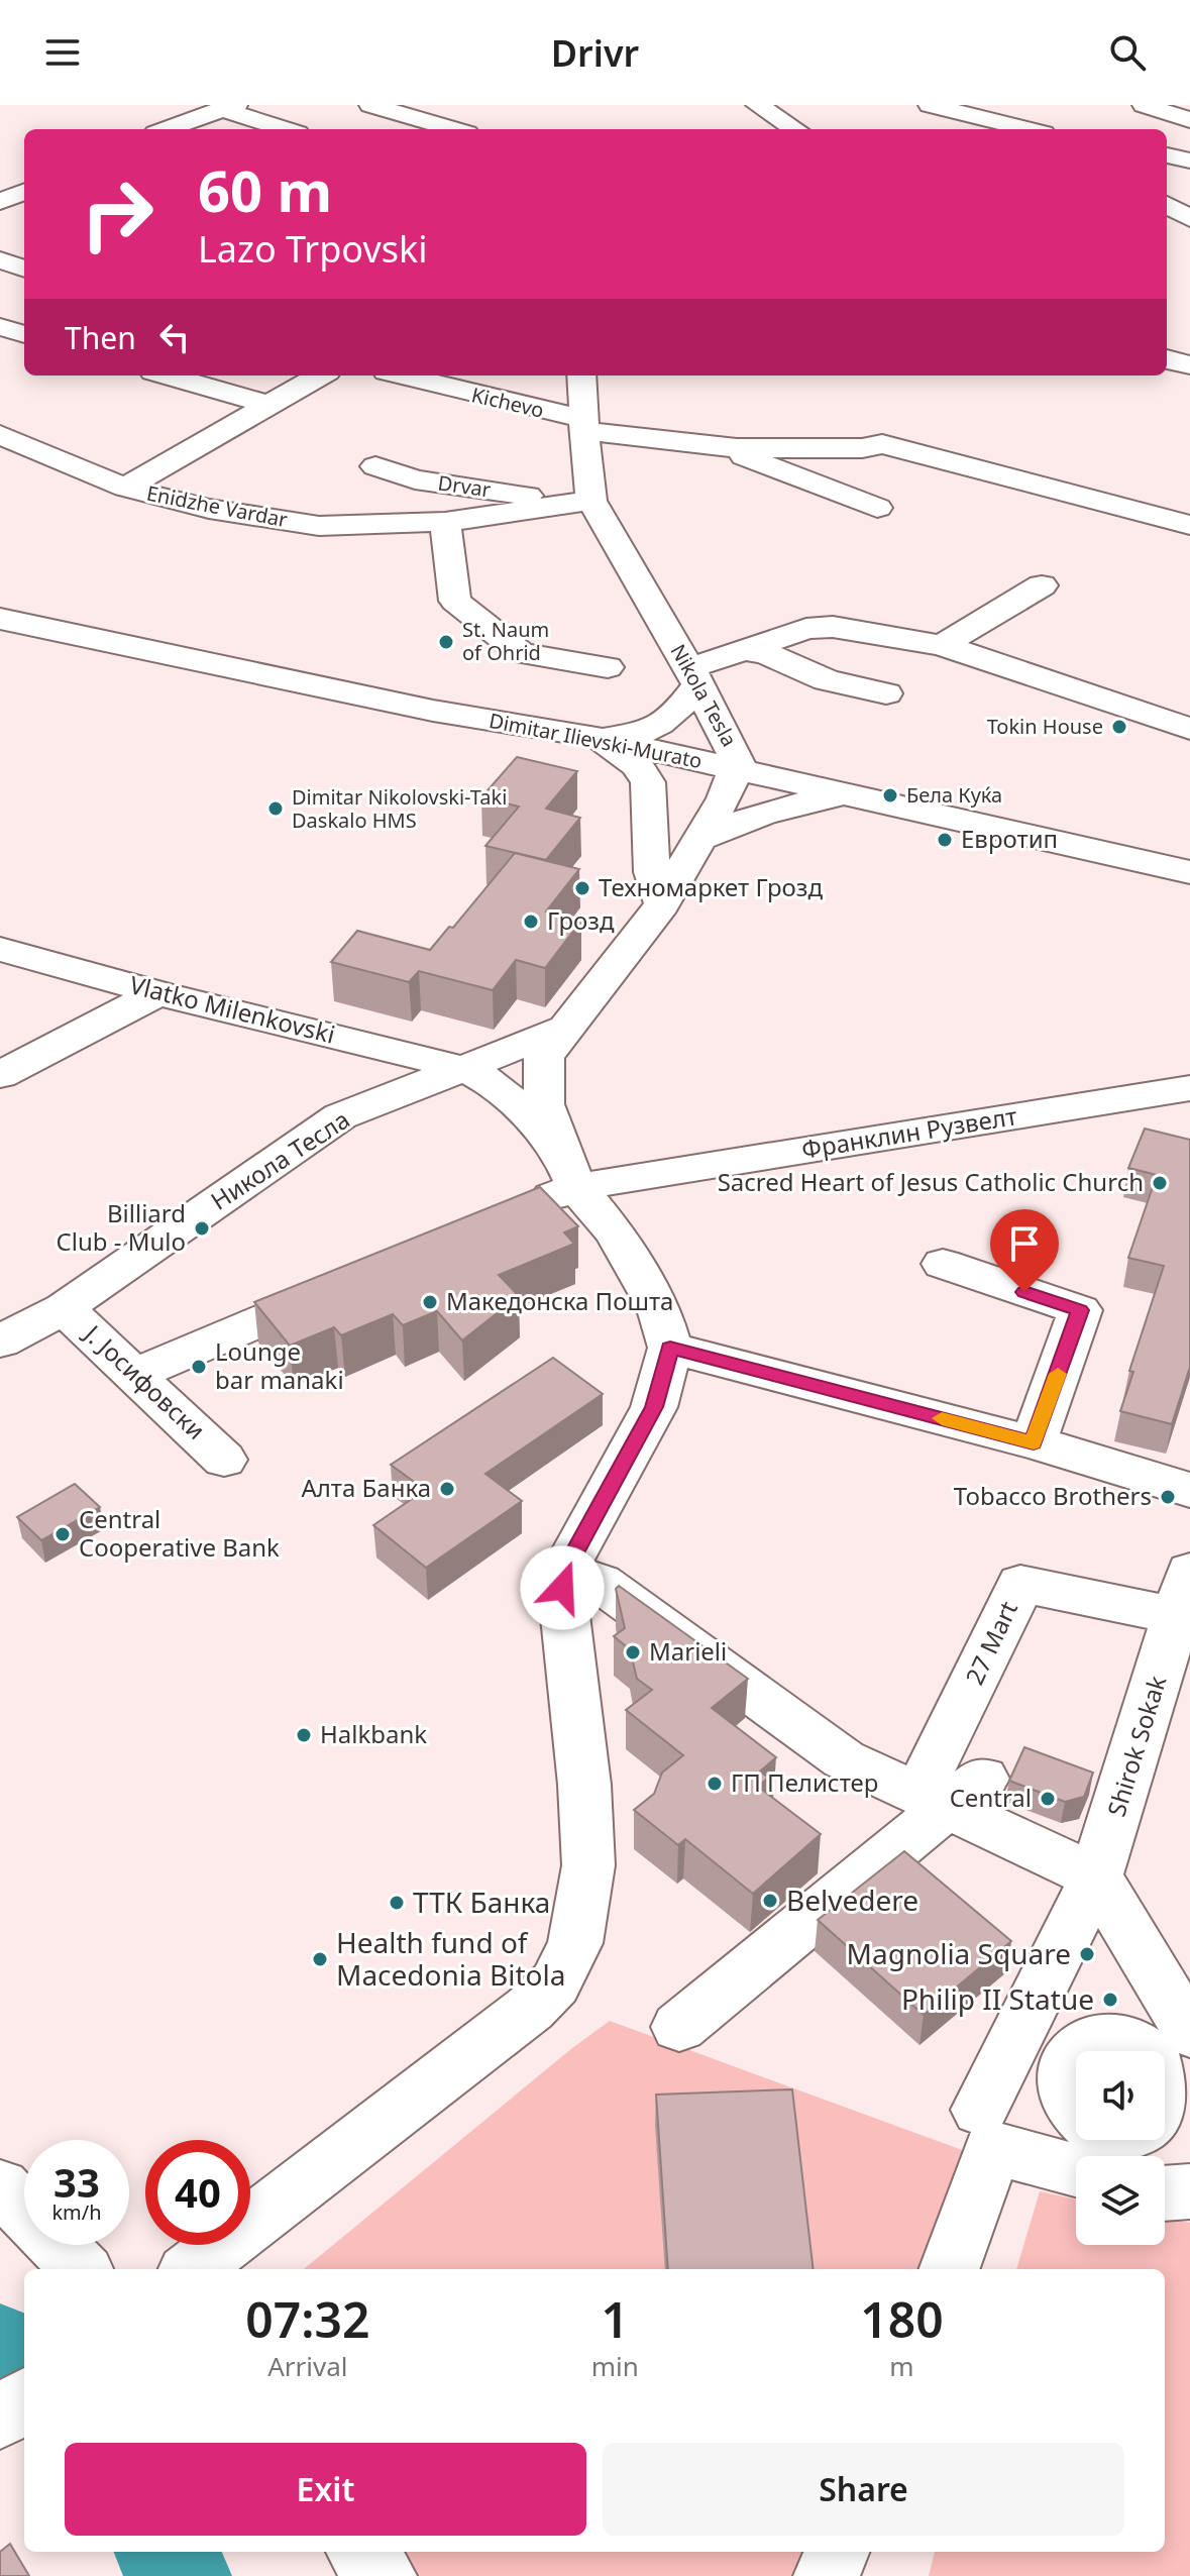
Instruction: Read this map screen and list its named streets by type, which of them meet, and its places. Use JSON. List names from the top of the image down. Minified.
{"streets":{"street":["Kichevo","Drvar","Enidzhe Vardar","Nikola Tesla","Dimitar Ilievski-Murato","Vlatko Milenkovski","Франклин Рузвелт","Никола Тесла","Ј. Јосифовски","27 Mart","Shirok Sokak"]},"crossings":[["Kichevo","Nikola Tesla"],["Drvar","Enidzhe Vardar"],["Enidzhe Vardar","Nikola Tesla"],["Nikola Tesla","Dimitar Ilievski-Murato"],["Nikola Tesla","Vlatko Milenkovski"],["Nikola Tesla","Никола Тесла"],["Vlatko Milenkovski","Никола Тесла"],["Никола Тесла","Ј. Јосифовски"],["27 Mart","Shirok Sokak"]],"places":["St. Naum of Ohrid","Tokin House","Бела Куќа","Dimitar Nikolovski-Taki Daskalo HMS","Евротип","Техномаркет Грозд","Грозд","Sacred Heart of Jesus Catholic Church","Billiard Club - Mulo","Македонска Пошта","Lounge bar manaki","Алта Банка","Tobacco Brothers","Central Cooperative Bank","Marieli","Halkbank","ГП Пелистер","Central","Belvedere","ТТК Банка","Magnolia Square","Health fund of Macedonia Bitola","Philip II Statue"],"page":{"header":"Drivr","turn":["60 m","Lazo Trpovski"],"then":"Then","speed":"33 km/h","limit":"40","eta":["07:32","Arrival","1","min","180","m"],"buttons":["Exit","Share"]}}
